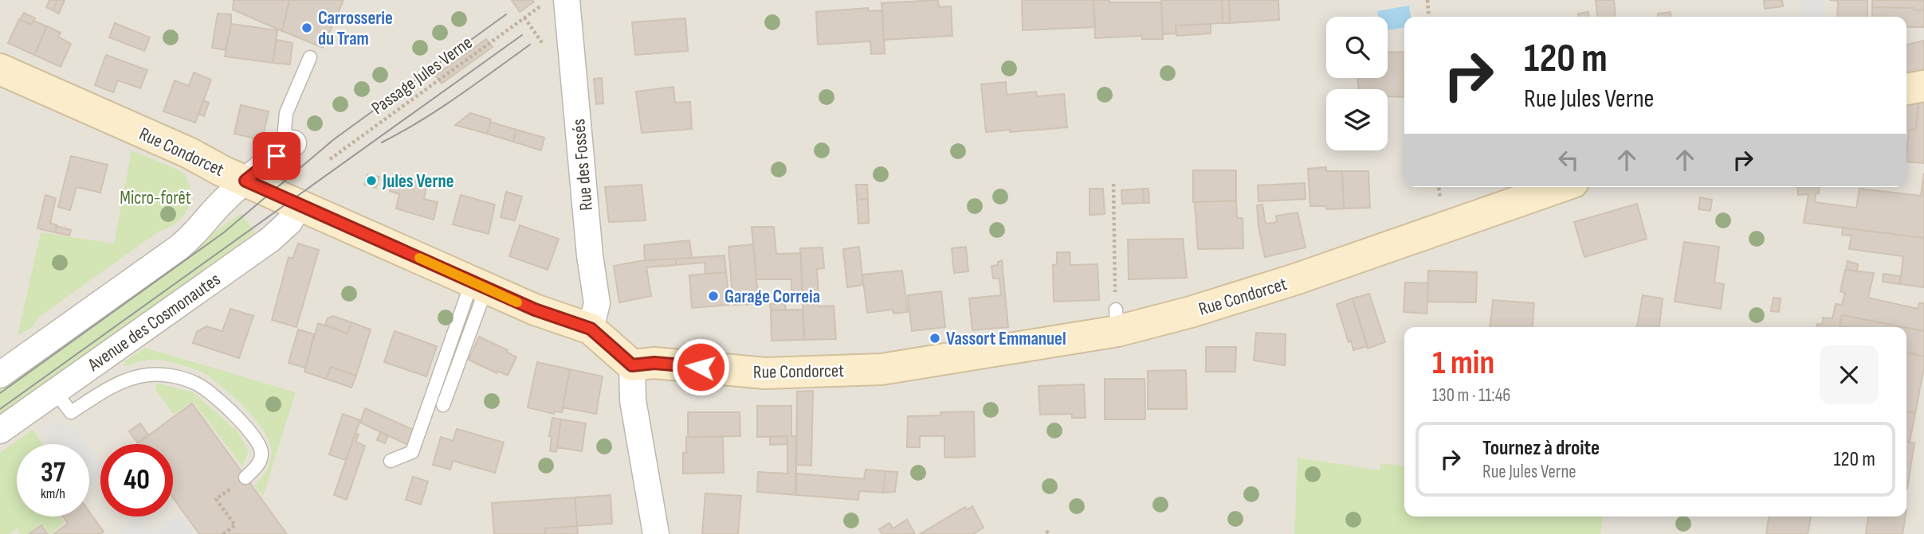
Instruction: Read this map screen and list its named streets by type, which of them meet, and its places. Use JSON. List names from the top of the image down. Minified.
{"streets":{"street":["Rue Condorcet","Rue des Fossés","Avenue des Cosmonautes"],"path":["Passage Jules Verne"]},"crossings":[["Rue Condorcet","Rue des Fossés"],["Rue Condorcet","Avenue des Cosmonautes"]],"parks":["Micro-forêt"],"places":["Carrosserie du Tram","Jules Verne","Garage Correia","Vassort Emmanuel"],"page":{"turn":["120 m","Rue Jules Verne"],"heading":["1 min","130 m · 11:46"],"list":[{"name":"Tournez à droite","note":"Rue Jules Verne","value":"120 m"}],"speed":"37 km/h","limit":"40"}}
